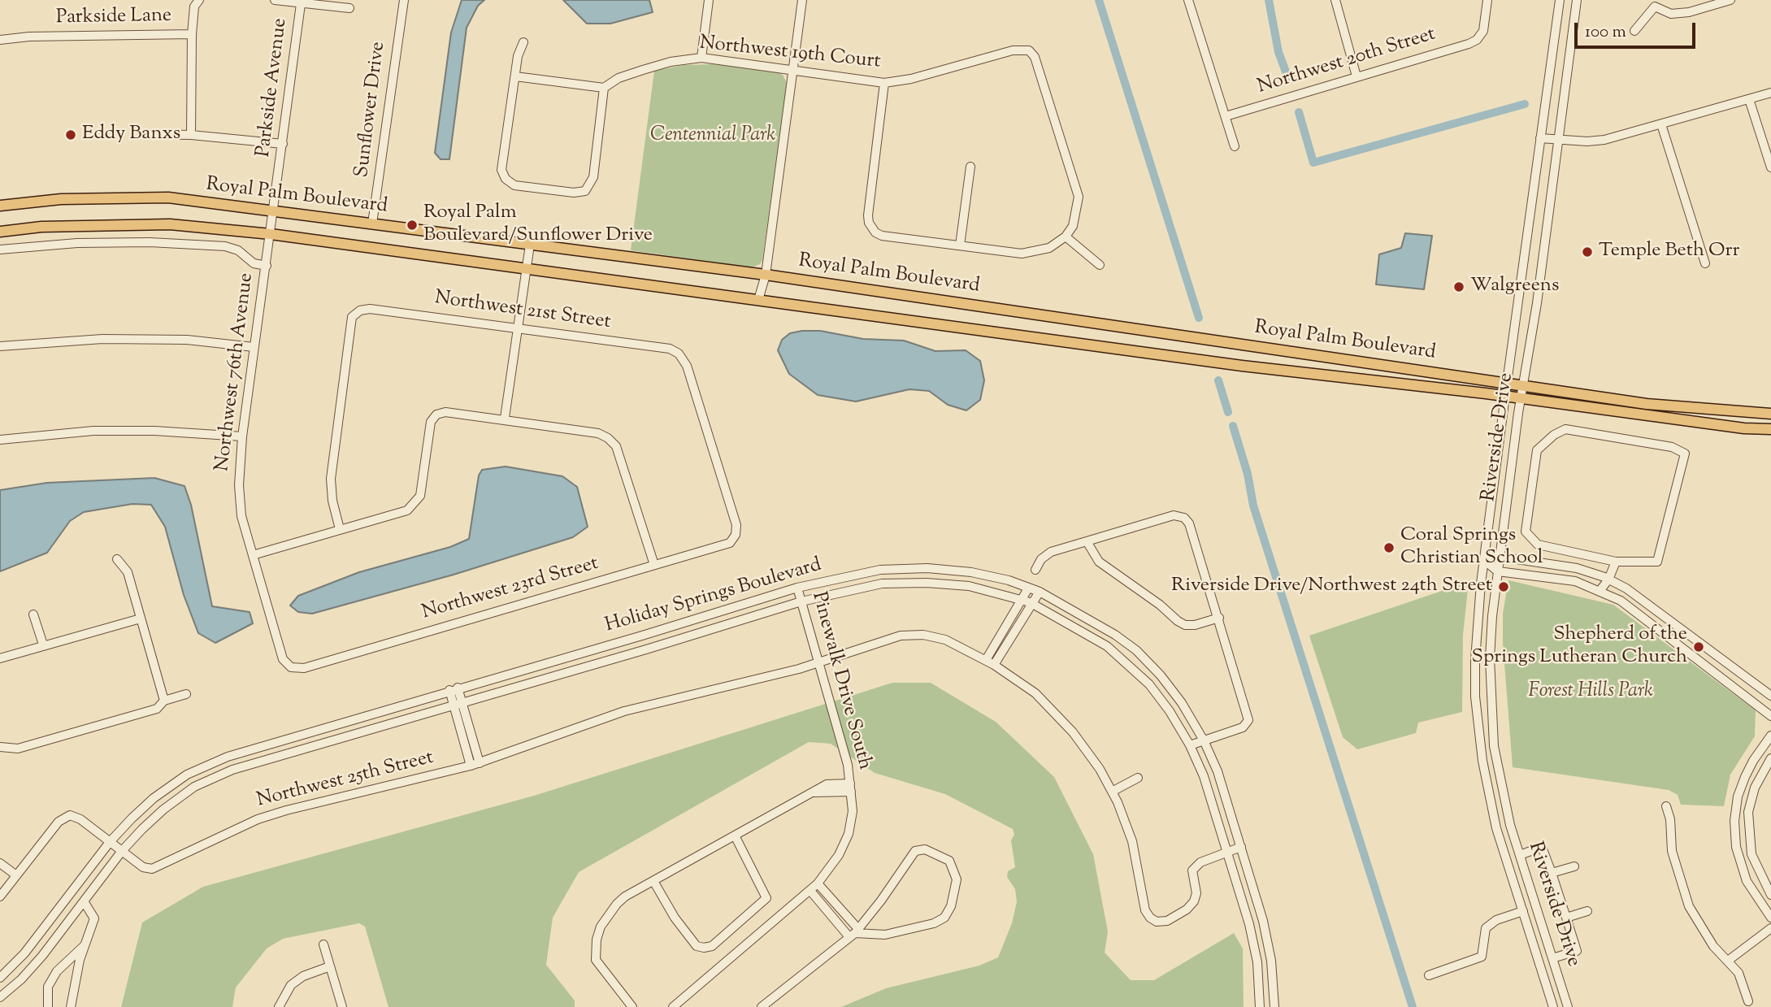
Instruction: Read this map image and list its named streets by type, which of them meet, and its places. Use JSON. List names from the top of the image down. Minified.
{"streets":{"main road":["Royal Palm Boulevard"],"street":["Parkside Lane","Northwest 19th Court","Northwest 20th Street","Parkside Avenue","Sunflower Drive","Northwest 21st Street","Northwest 76th Avenue","Riverside Drive","Northwest 23rd Street","Holiday Springs Boulevard","Pinewalk Drive South","Northwest 25th Street"]},"crossings":[["Parkside Avenue","Royal Palm Boulevard"],["Parkside Avenue","Northwest 76th Avenue"],["Sunflower Drive","Royal Palm Boulevard"],["Royal Palm Boulevard","Northwest 76th Avenue"],["Royal Palm Boulevard","Riverside Drive"],["Northwest 21st Street","Northwest 23rd Street"],["Northwest 76th Avenue","Northwest 23rd Street"],["Holiday Springs Boulevard","Pinewalk Drive South"],["Holiday Springs Boulevard","Northwest 25th Street"],["Pinewalk Drive South","Northwest 25th Street"]],"parks":["Centennial Park","Forest Hills Park"],"places":["Eddy Banxs","Royal Palm Boulevard/Sunflower Drive","Temple Beth Orr","Walgreens","Coral Springs Christian School","Riverside Drive/Northwest 24th Street","Shepherd of the Springs Lutheran Church"],"scale_bar":"100 m"}
